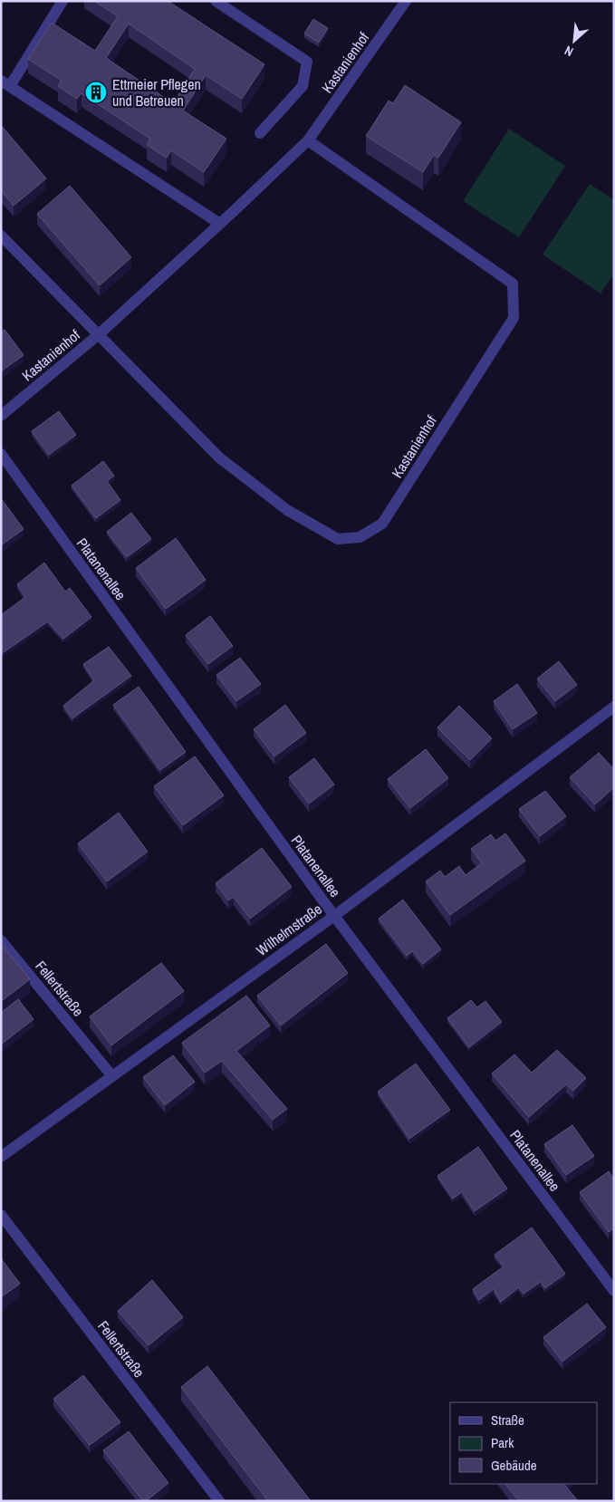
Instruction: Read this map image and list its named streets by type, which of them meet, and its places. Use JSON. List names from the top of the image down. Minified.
{"streets":{"street":["Kastanienhof","Platanenallee","Wilhelmstraße","Fellertstraße"]},"crossings":[["Platanenallee","Wilhelmstraße"],["Wilhelmstraße","Fellertstraße"]],"places":{"building":["Ettmeier Pflegen und Betreuen"]},"legend":["Straße","Park","Gebäude"],"north":"bottom left"}
